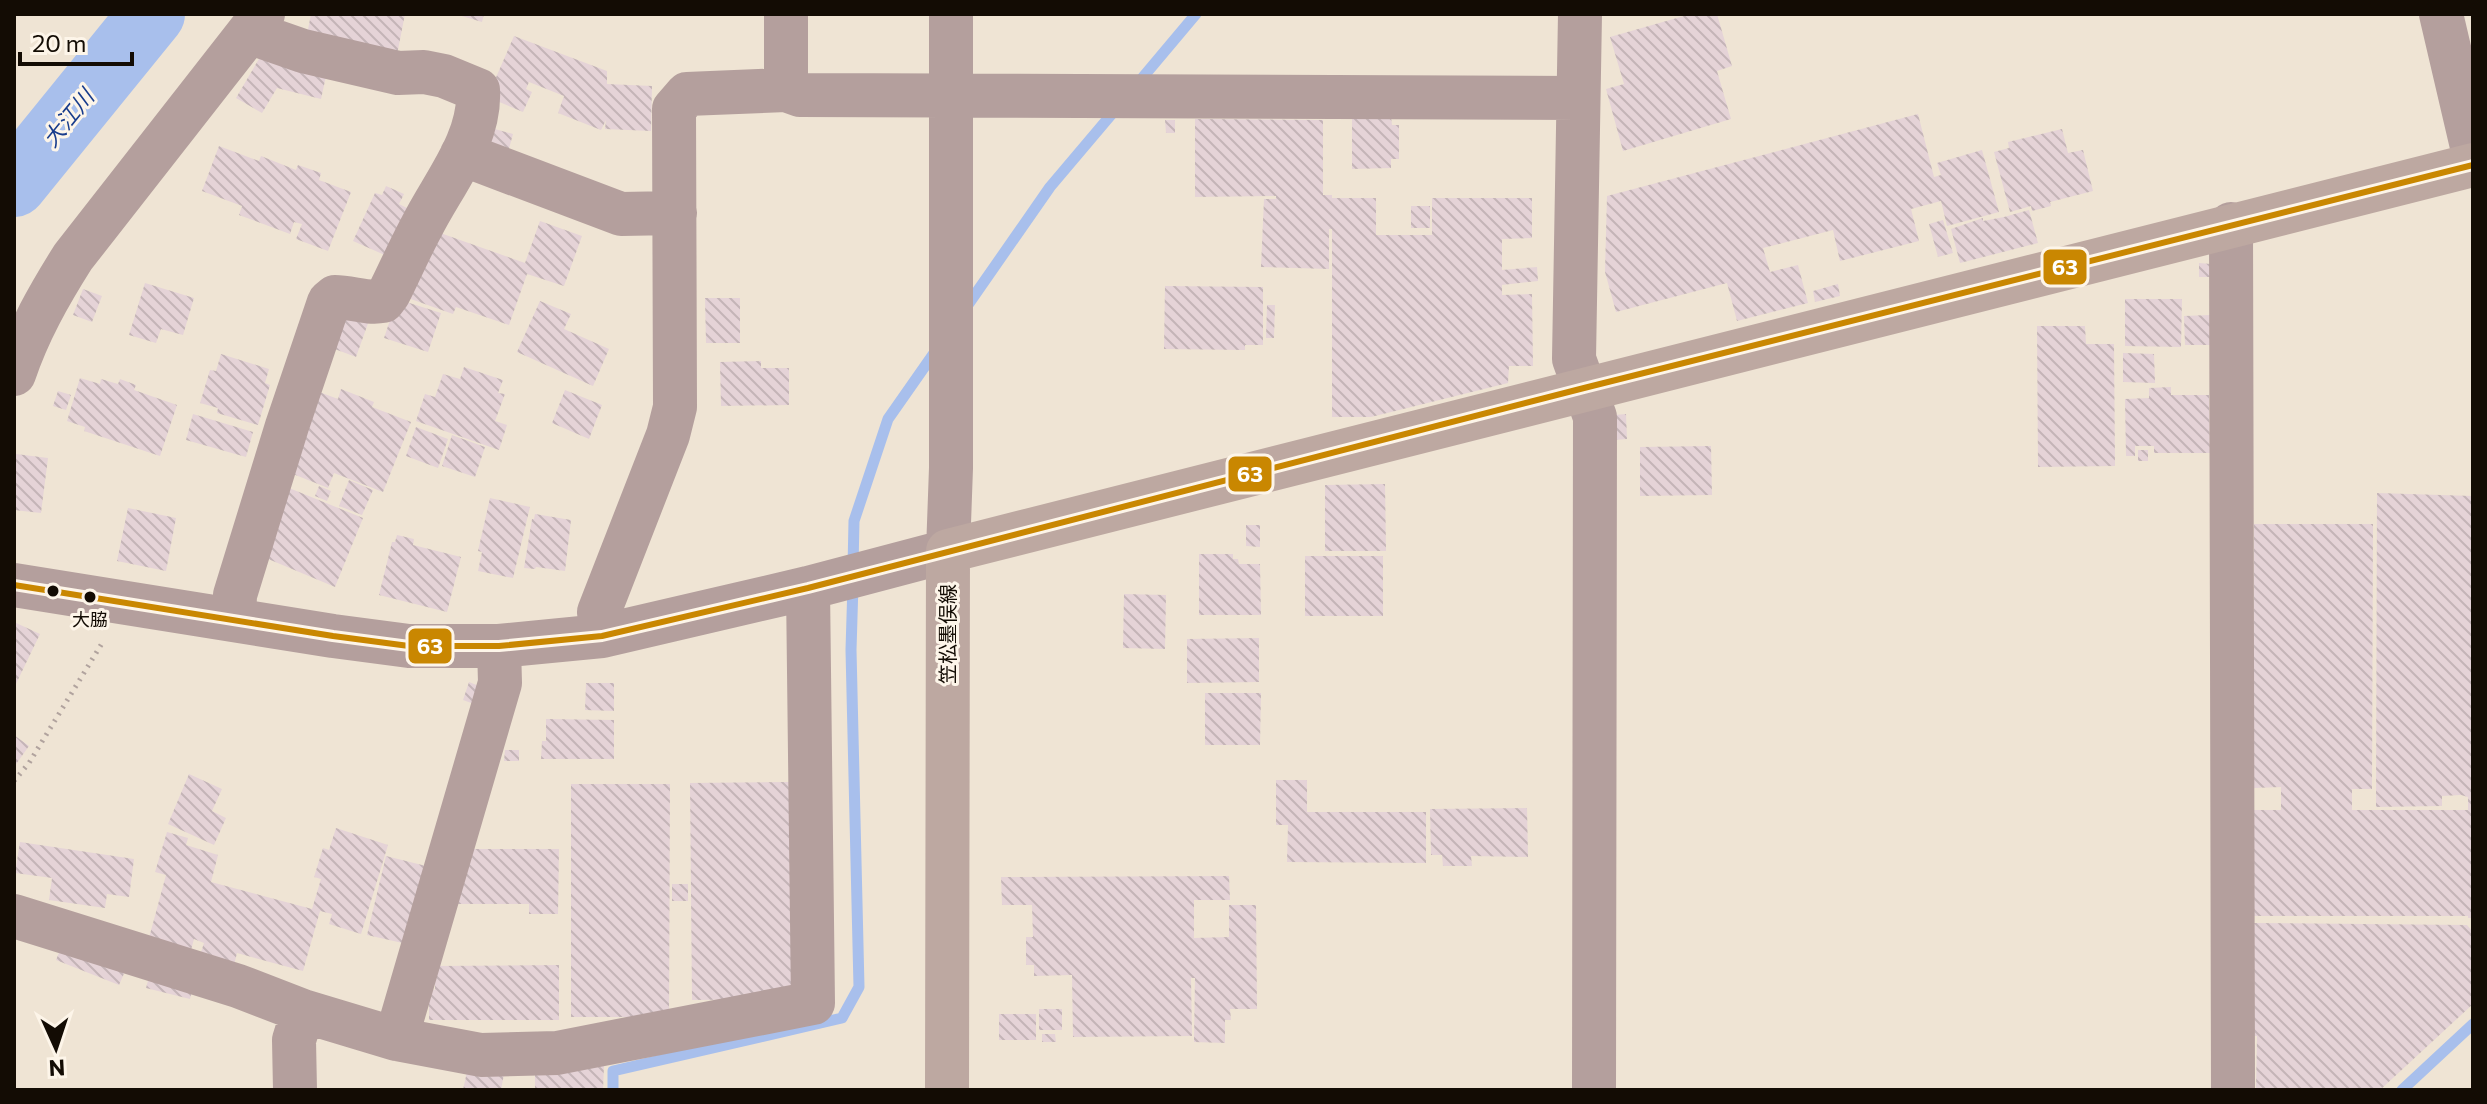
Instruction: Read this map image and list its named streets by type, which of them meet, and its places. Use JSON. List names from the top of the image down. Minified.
{"streets":{"main road":["笠松墨俣線"]},"water":["大江川"],"places":["大脇"],"lines":["transit line 63"],"scale_bar":"20 m","north":"bottom"}
